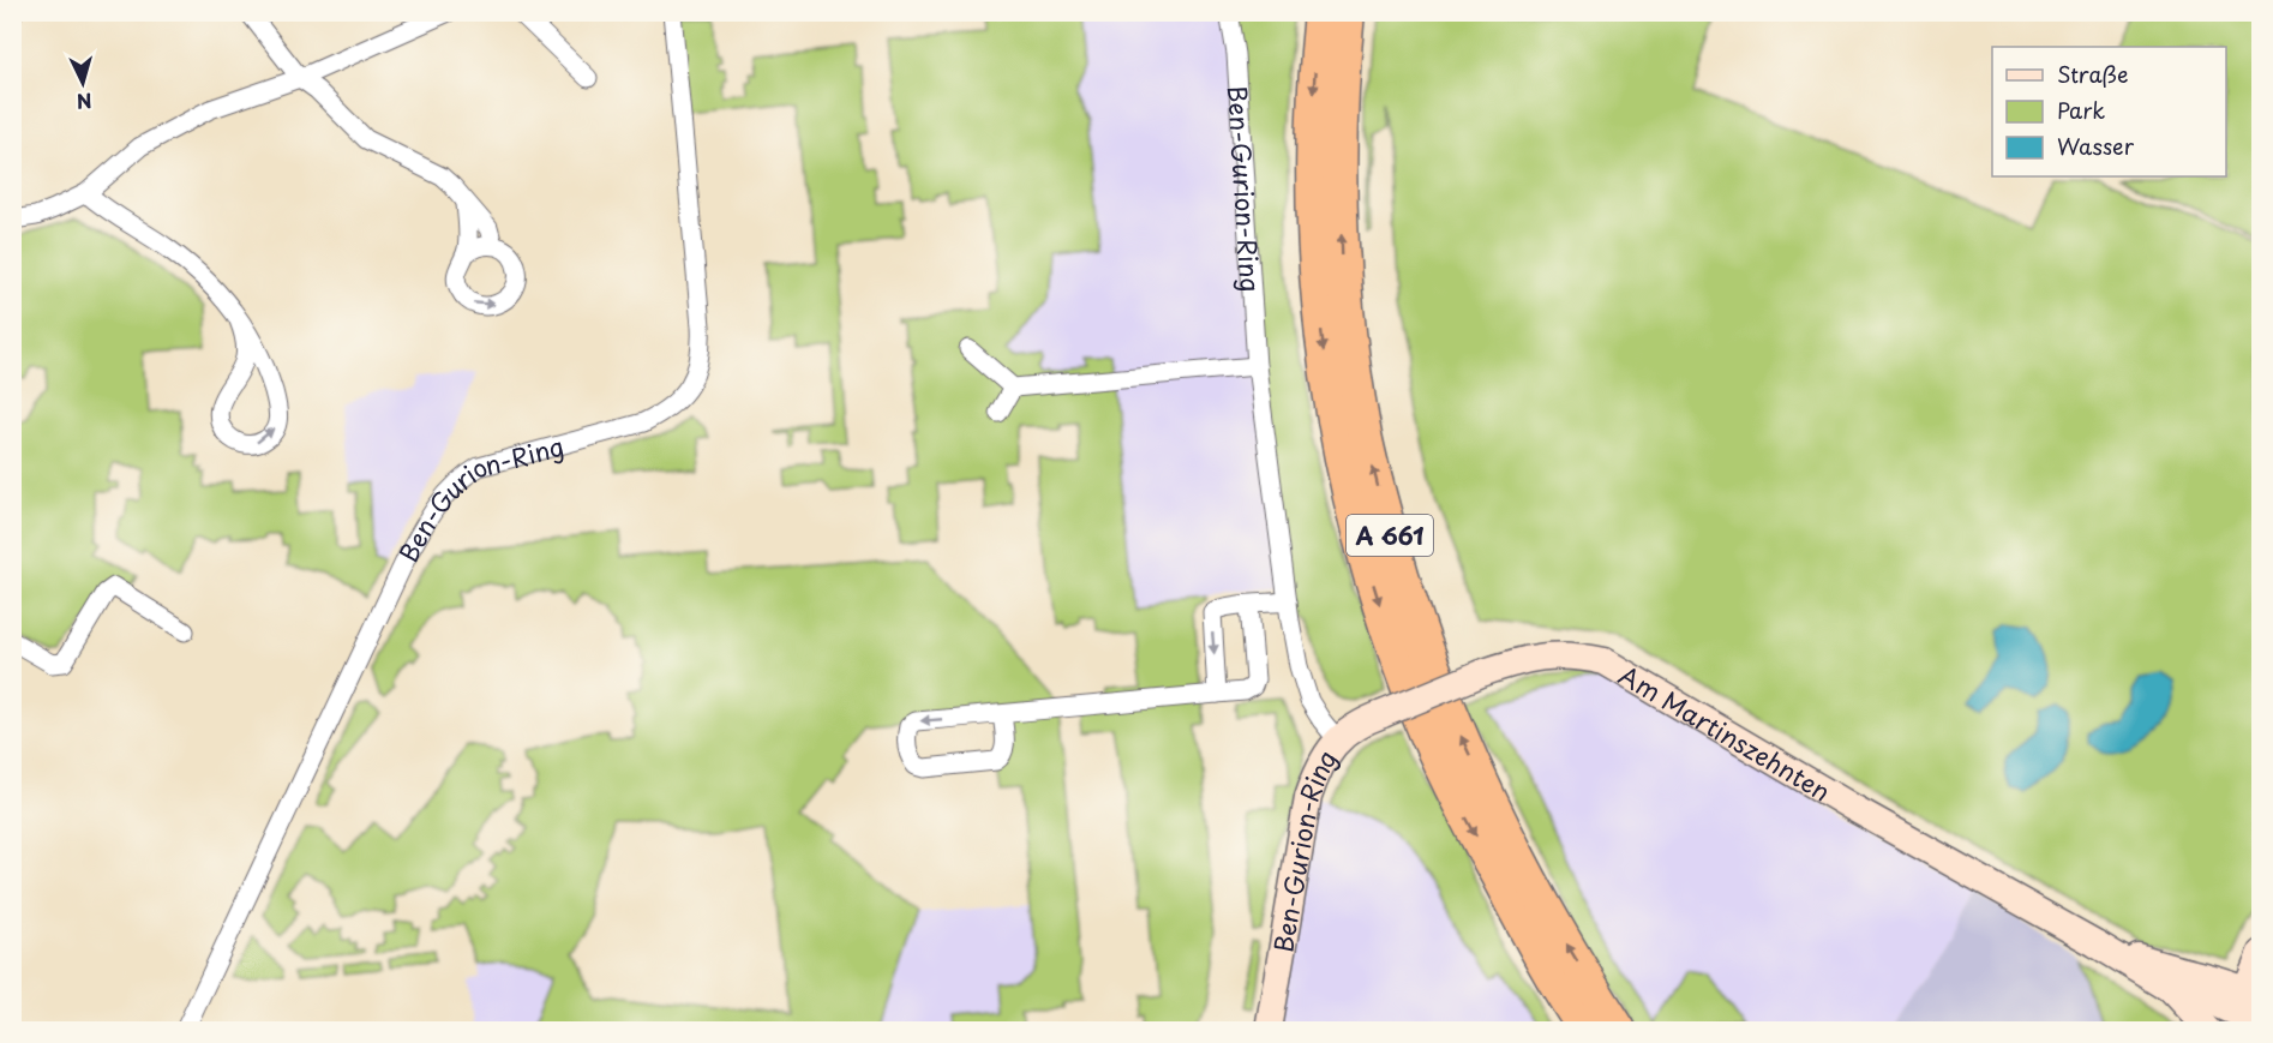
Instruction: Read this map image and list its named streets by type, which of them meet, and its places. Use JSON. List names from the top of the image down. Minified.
{"streets":{"highway":["A 661"],"street":["Ben-Gurion-Ring","Am Martinszehnten"]},"crossings":[["Ben-Gurion-Ring","Am Martinszehnten"]],"legend":["Straße","Park","Wasser"],"north":"bottom"}
